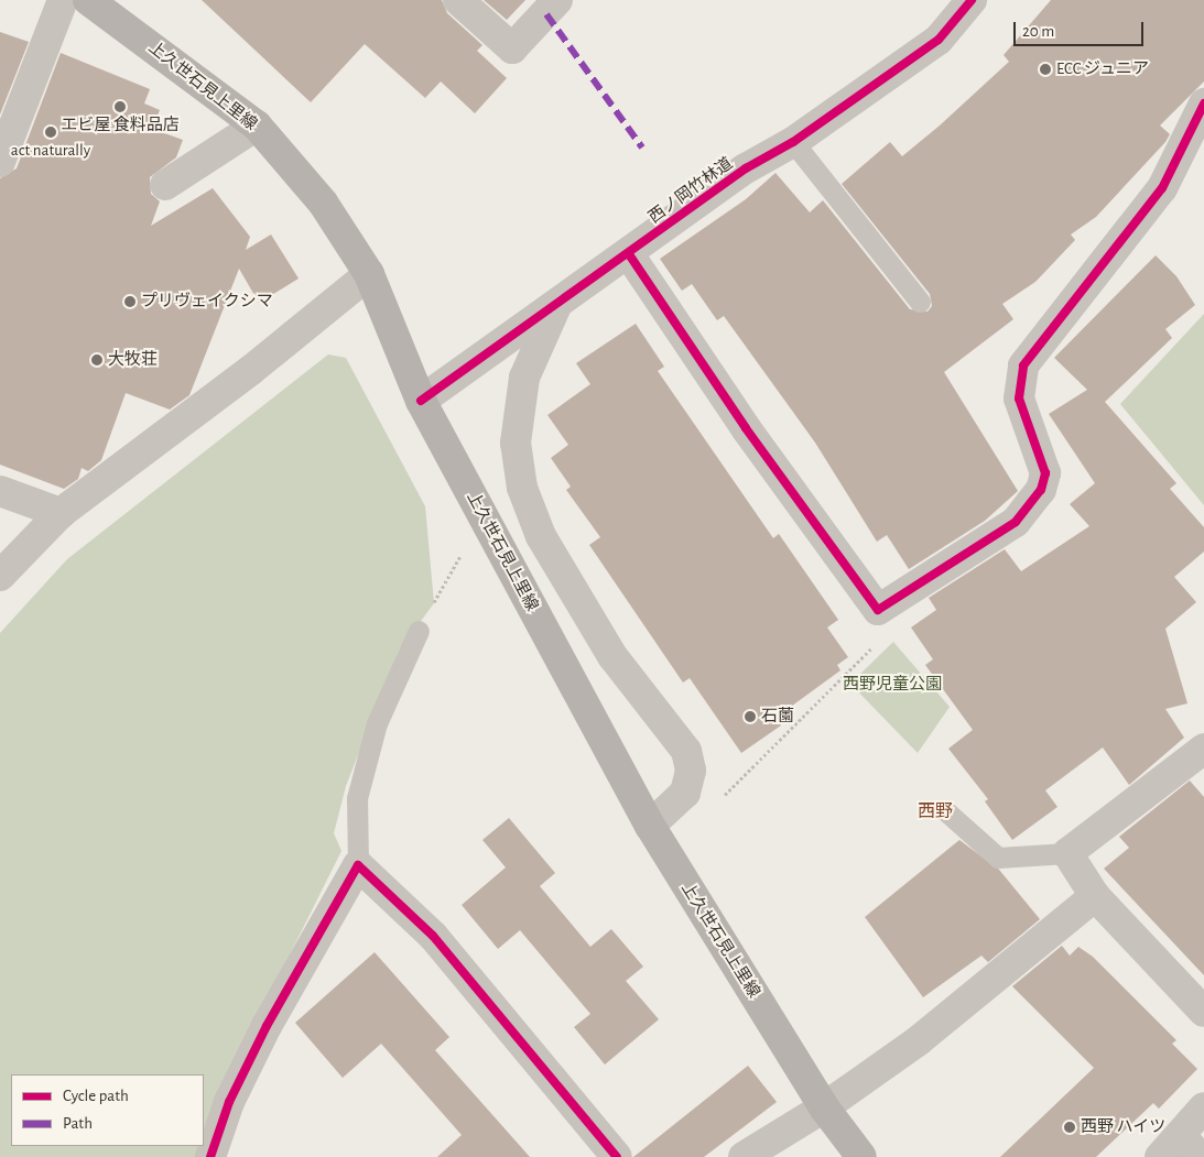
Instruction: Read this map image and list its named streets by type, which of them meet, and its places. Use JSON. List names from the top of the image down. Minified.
{"streets":{"main road":["上久世石見上里線"],"street":["西ノ岡竹林道"]},"crossings":[["上久世石見上里線","西ノ岡竹林道"]],"districts":["西野"],"parks":["西野児童公園"],"places":["ECC ジュニア","エビ屋 食料品店","act naturally","プリヴェイクシマ","大牧荘","石薗","西野 ハイツ"],"legend":["Cycle path","Path"],"scale_bar":"20 m"}
